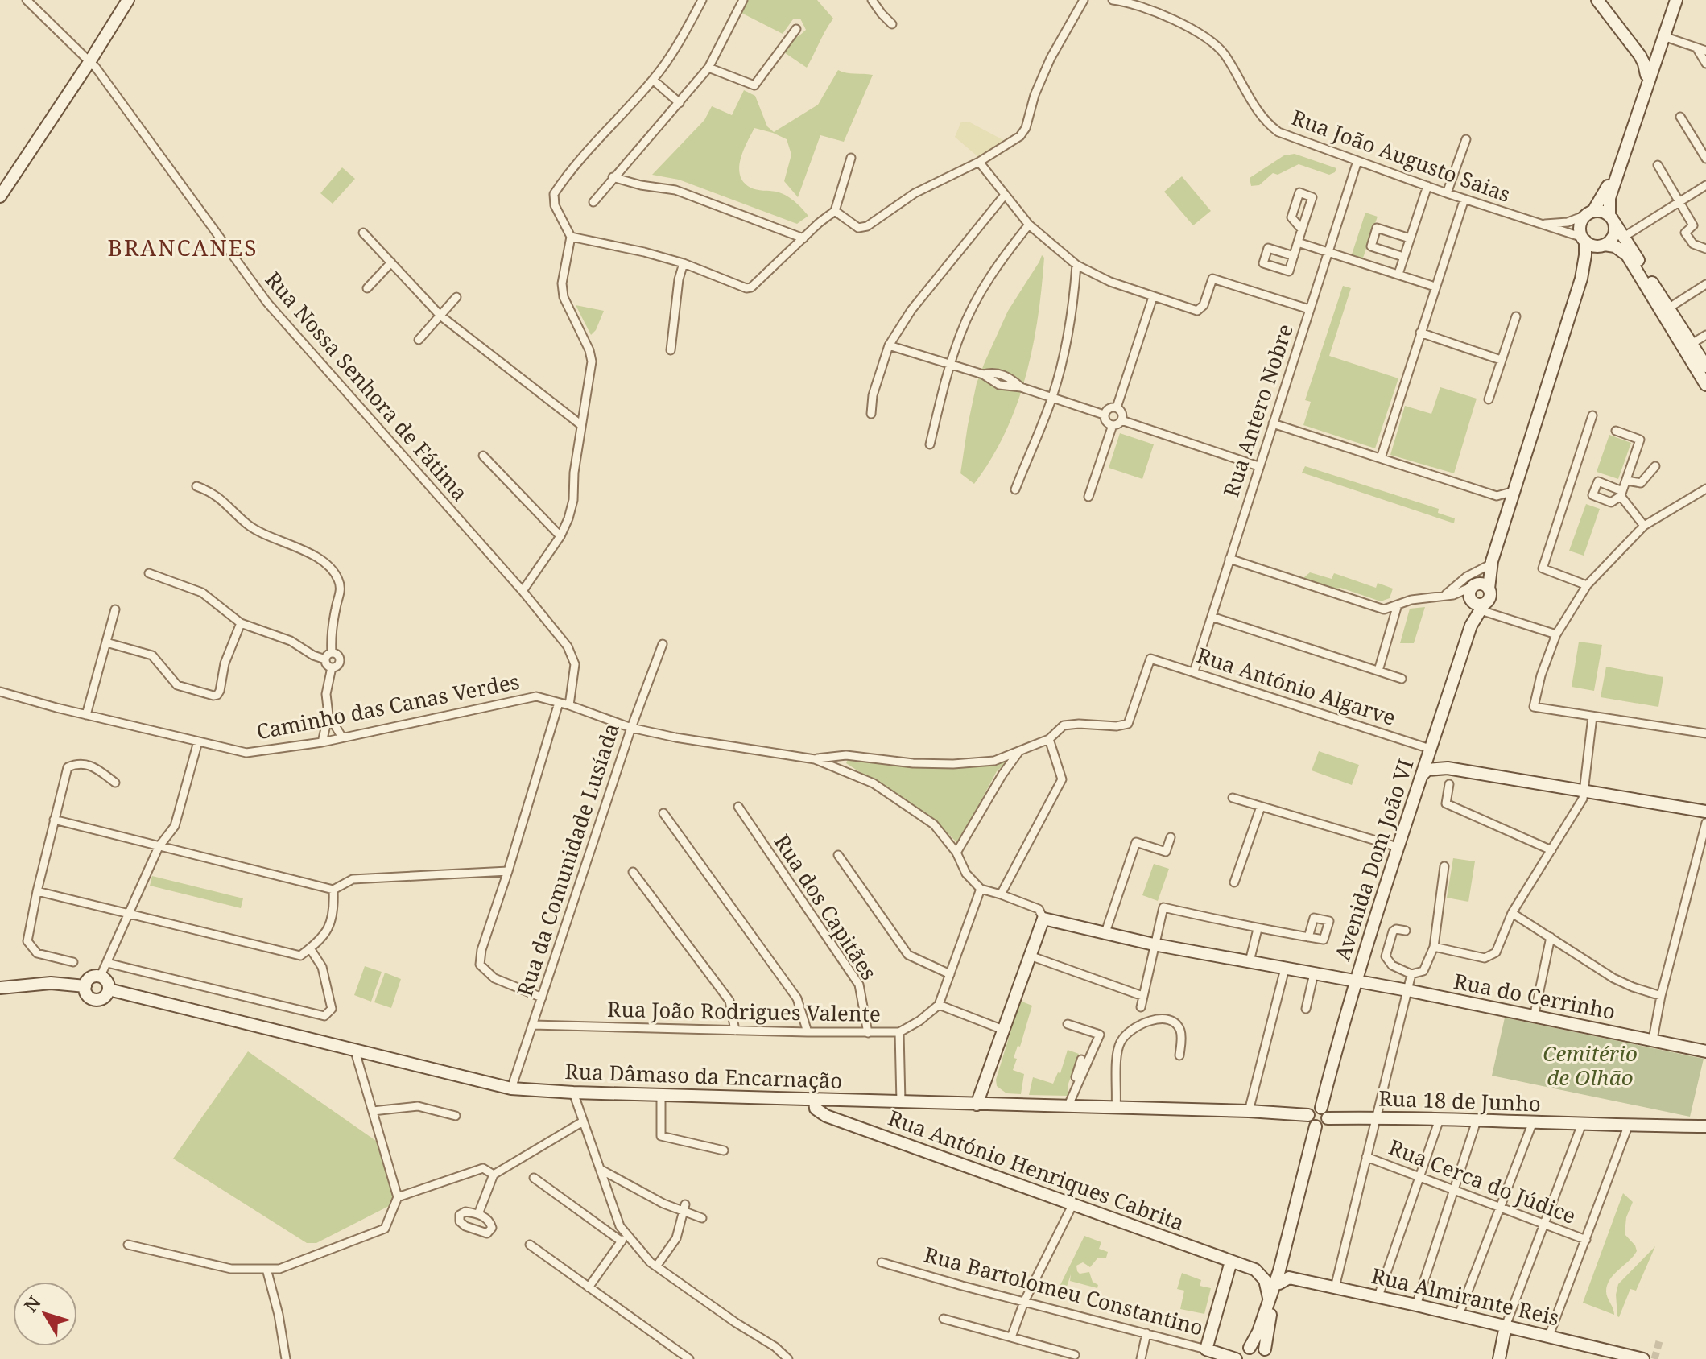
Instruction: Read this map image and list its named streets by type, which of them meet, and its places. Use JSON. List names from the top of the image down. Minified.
{"streets":{"main road":["Avenida Dom João VI","Rua do Cerrinho","Rua Dâmaso da Encarnação","Rua 18 de Junho","Rua António Henriques Cabrita","Rua Bartolomeu Constantino","Rua Almirante Reis"],"street":["Rua João Augusto Saias","Rua Nossa Senhora de Fátima","Rua Antero Nobre","Rua António Algarve","Caminho das Canas Verdes","Rua da Comunidade Lusíada","Rua dos Capitães","Rua João Rodrigues Valente","Rua Cerca do Júdice"]},"crossings":[["Rua João Augusto Saias","Rua Antero Nobre"],["Rua Nossa Senhora de Fátima","Caminho das Canas Verdes"],["Rua Antero Nobre","Rua António Algarve"],["Rua António Algarve","Avenida Dom João VI"],["Caminho das Canas Verdes","Rua da Comunidade Lusíada"],["Rua da Comunidade Lusíada","Rua João Rodrigues Valente"],["Rua da Comunidade Lusíada","Rua Dâmaso da Encarnação"],["Avenida Dom João VI","Rua do Cerrinho"],["Avenida Dom João VI","Rua Dâmaso da Encarnação"],["Avenida Dom João VI","Rua 18 de Junho"],["Rua dos Capitães","Rua João Rodrigues Valente"],["Rua Dâmaso da Encarnação","Rua 18 de Junho"],["Rua Dâmaso da Encarnação","Rua António Henriques Cabrita"]],"districts":["BRANCANES"],"parks":["Cemitério de Olhão"],"north":"top left"}
